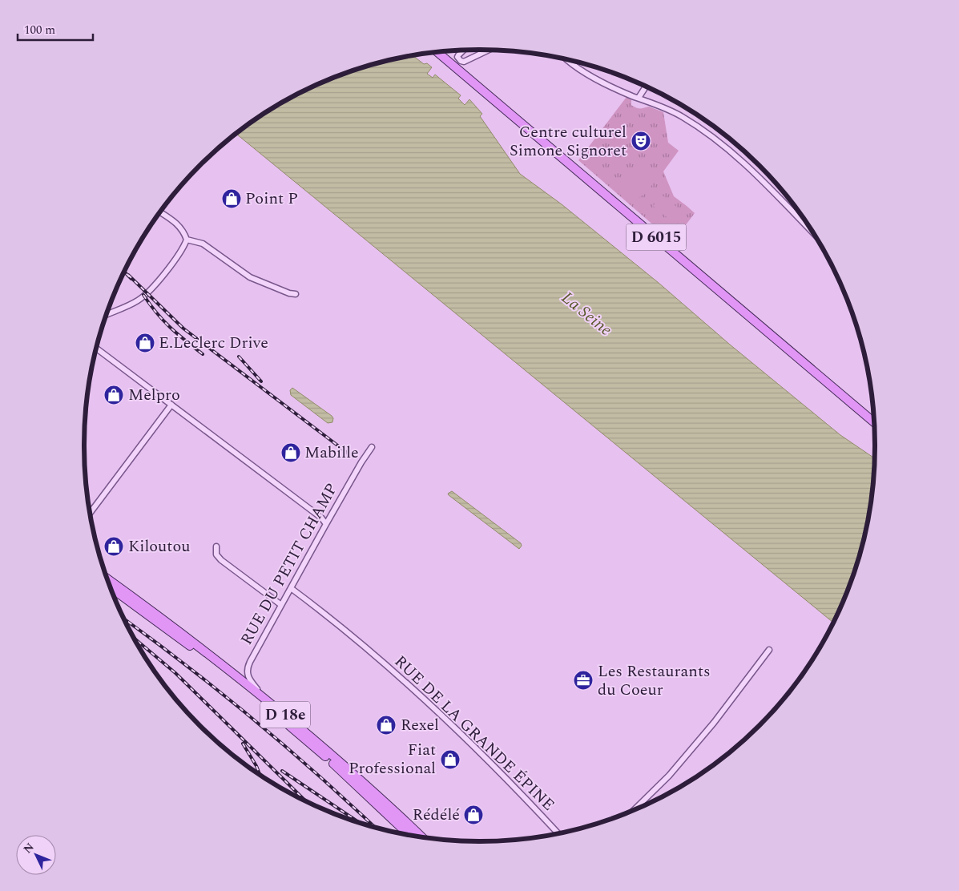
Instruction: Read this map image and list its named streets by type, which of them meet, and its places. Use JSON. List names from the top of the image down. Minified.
{"streets":{"main road":["D 6015","D 18e"],"street":["RUE DU PETIT CHAMP","RUE DE LA GRANDE ÉPINE"]},"crossings":[["RUE DU PETIT CHAMP","D 18e"],["RUE DU PETIT CHAMP","RUE DE LA GRANDE ÉPINE"]],"water":["La Seine"],"places":{"theatre":["Centre culturel Simone Signoret"],"shop":["Point P","E.Leclerc Drive","Melpro","Mabille","Kiloutou","Rexel","Fiat Professional","Rédélé"],"office":["Les Restaurants du Coeur"]},"scale_bar":"100 m","north":"top left"}
